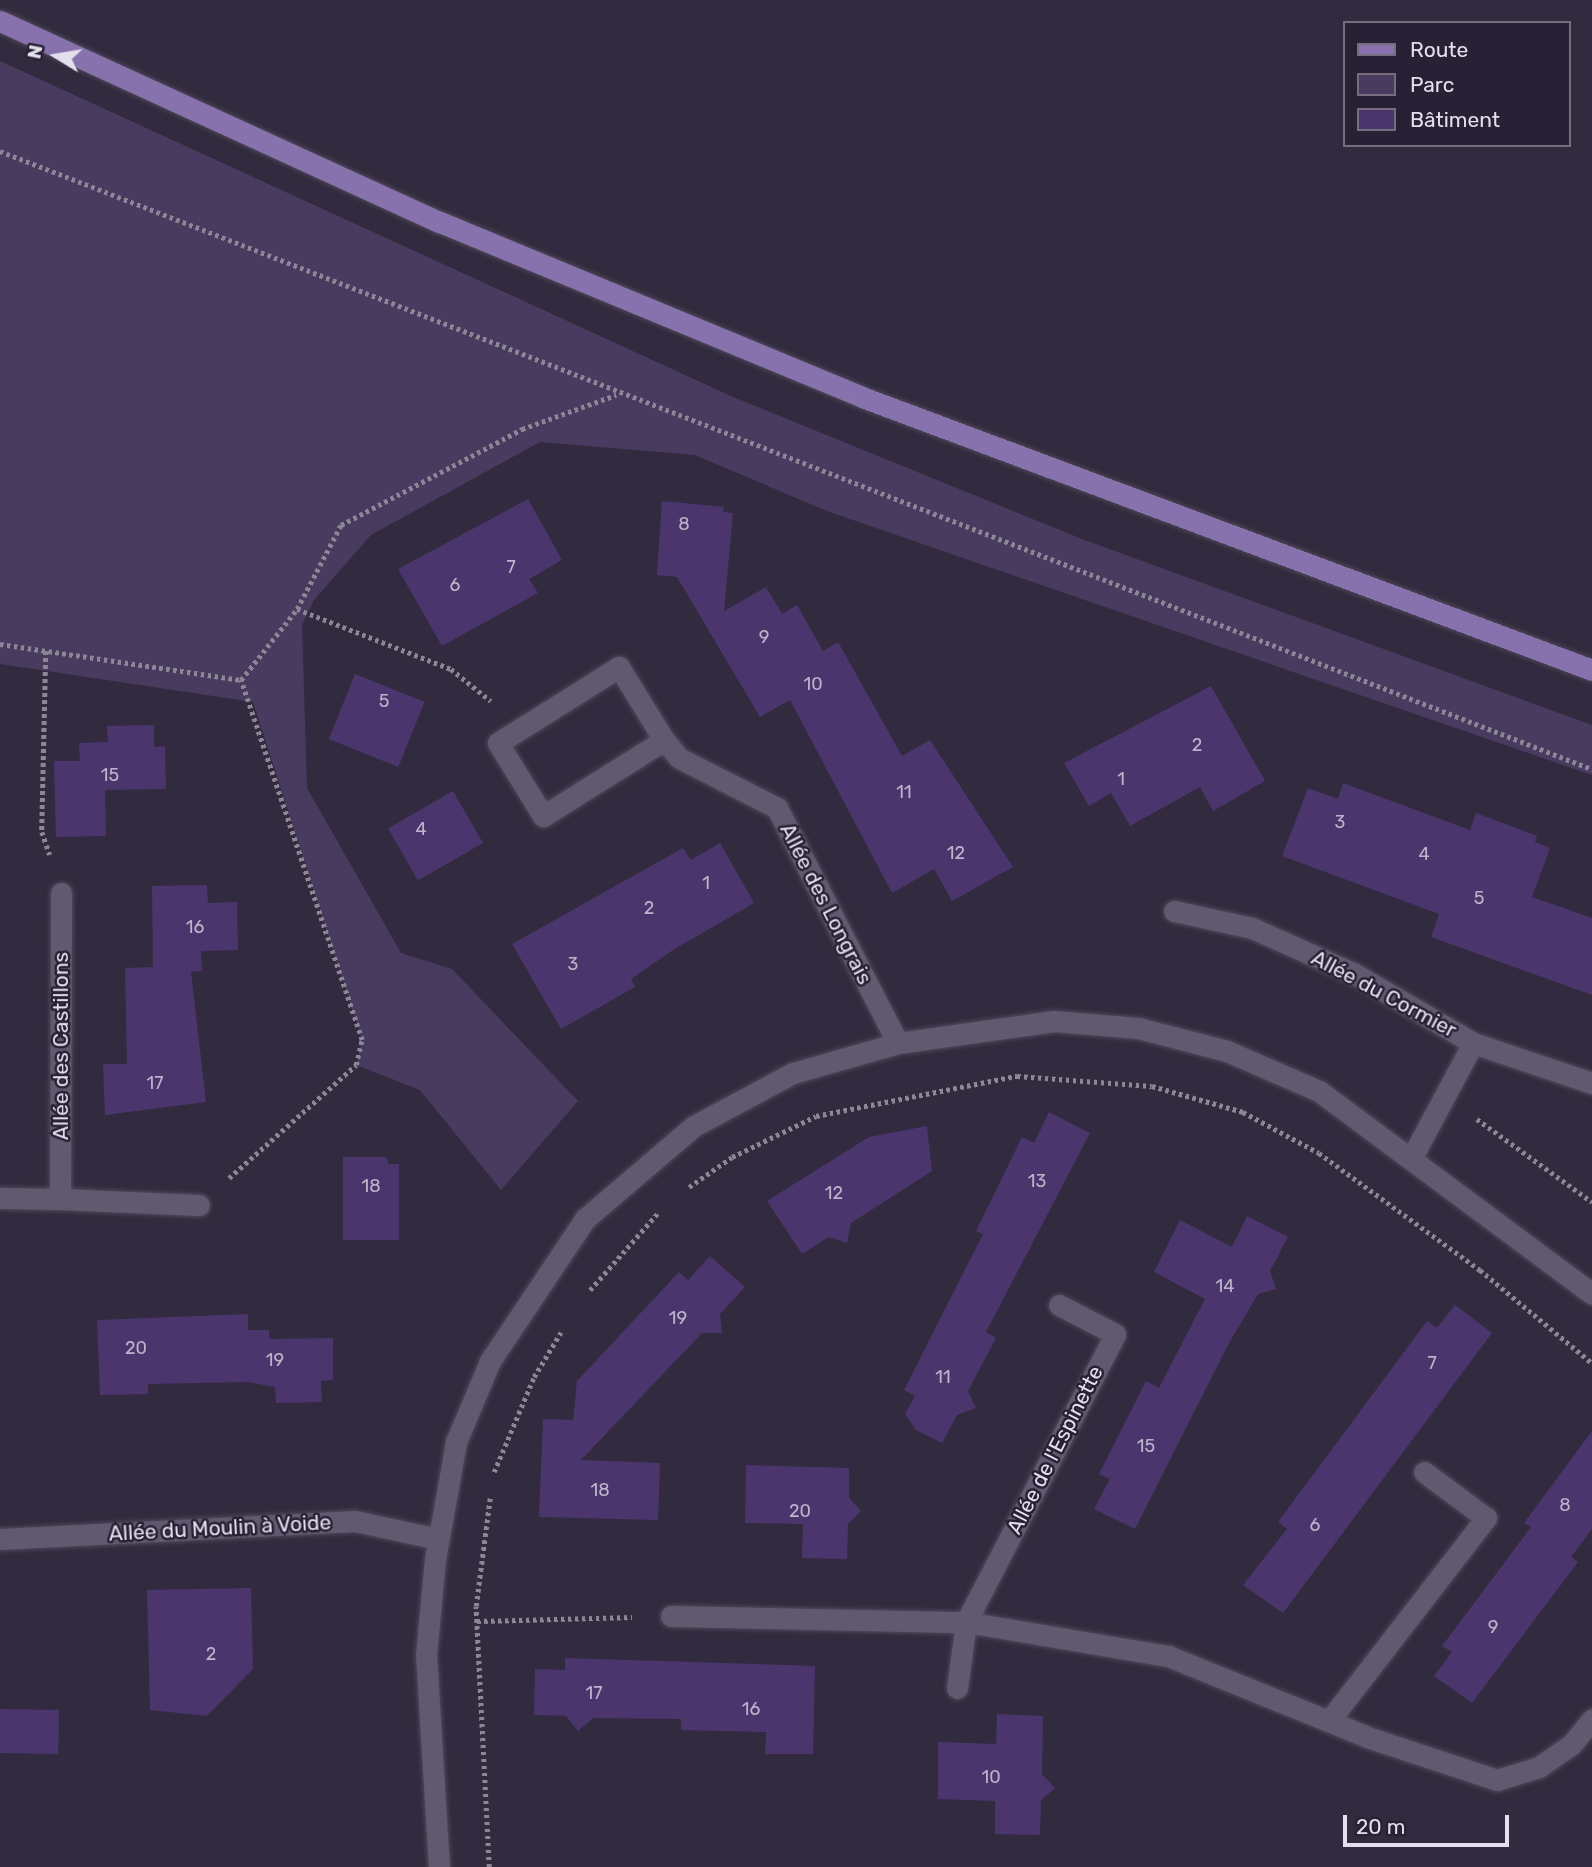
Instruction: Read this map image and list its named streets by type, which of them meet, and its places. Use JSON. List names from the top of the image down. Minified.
{"streets":{"street":["Allée des Longrais","Allée du Cormier","Allée des Castillons","Allée de l'Espinette","Allée du Moulin à Voide"]},"house_numbers":["8","7","6","9","10","5","2","15","1","11","3","4","12","4","1","5","2","16","3","17","13","18","12","14","19","20","19","7","11","15","18","8","20","6","9","2","17","16","10"],"legend":["Route","Parc","Bâtiment"],"scale_bar":"20 m","north":"left"}
